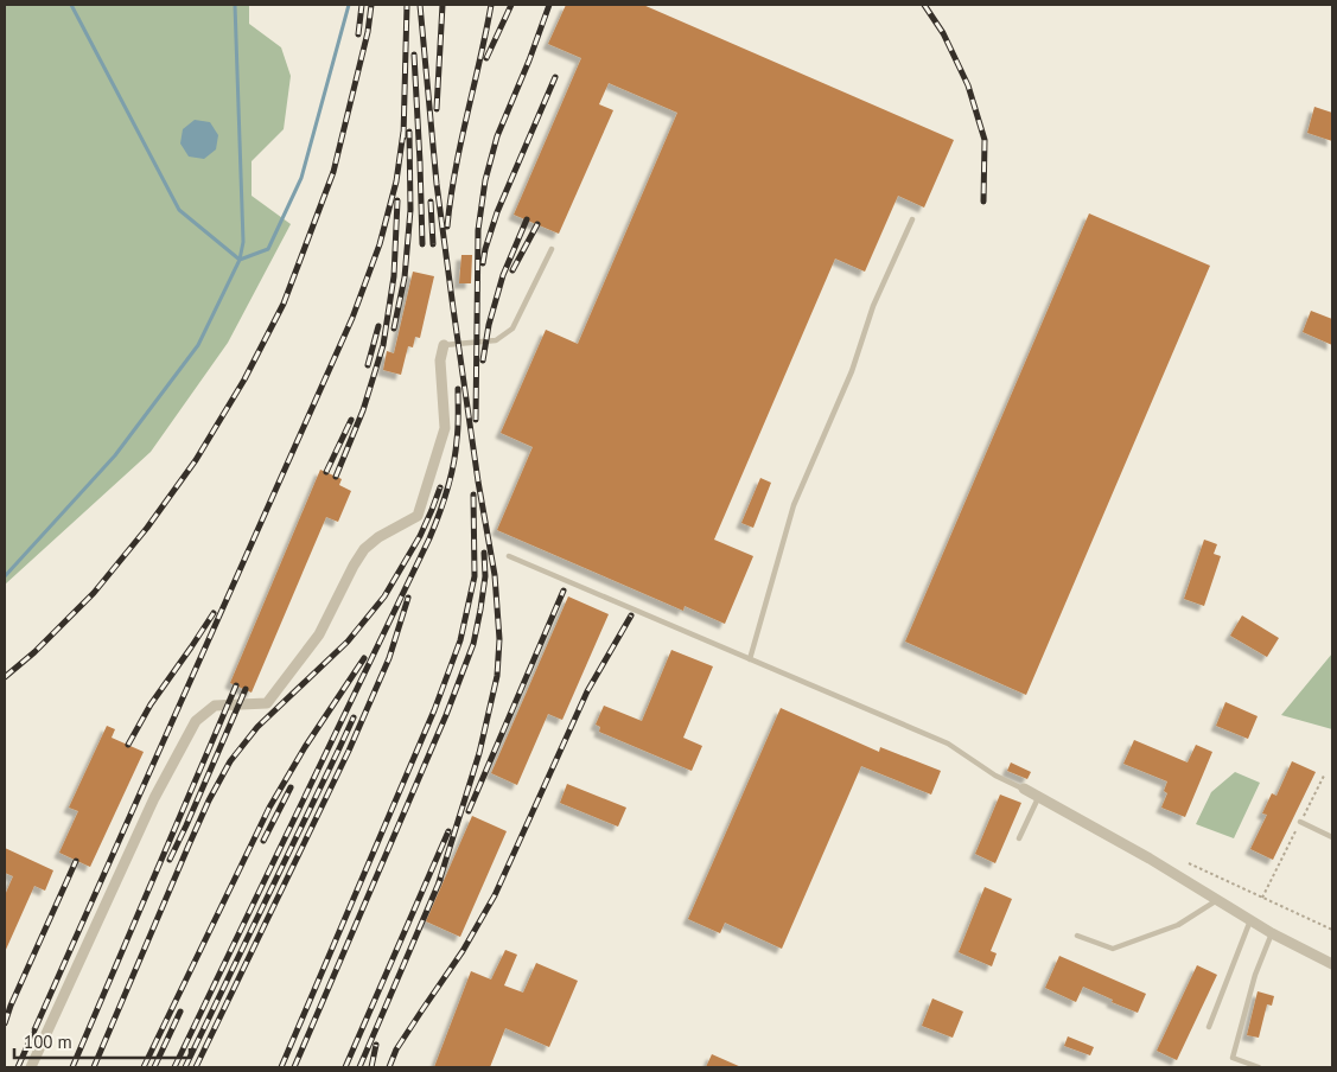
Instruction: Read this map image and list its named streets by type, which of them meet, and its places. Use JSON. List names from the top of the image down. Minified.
{"scale_bar":"100 m"}
